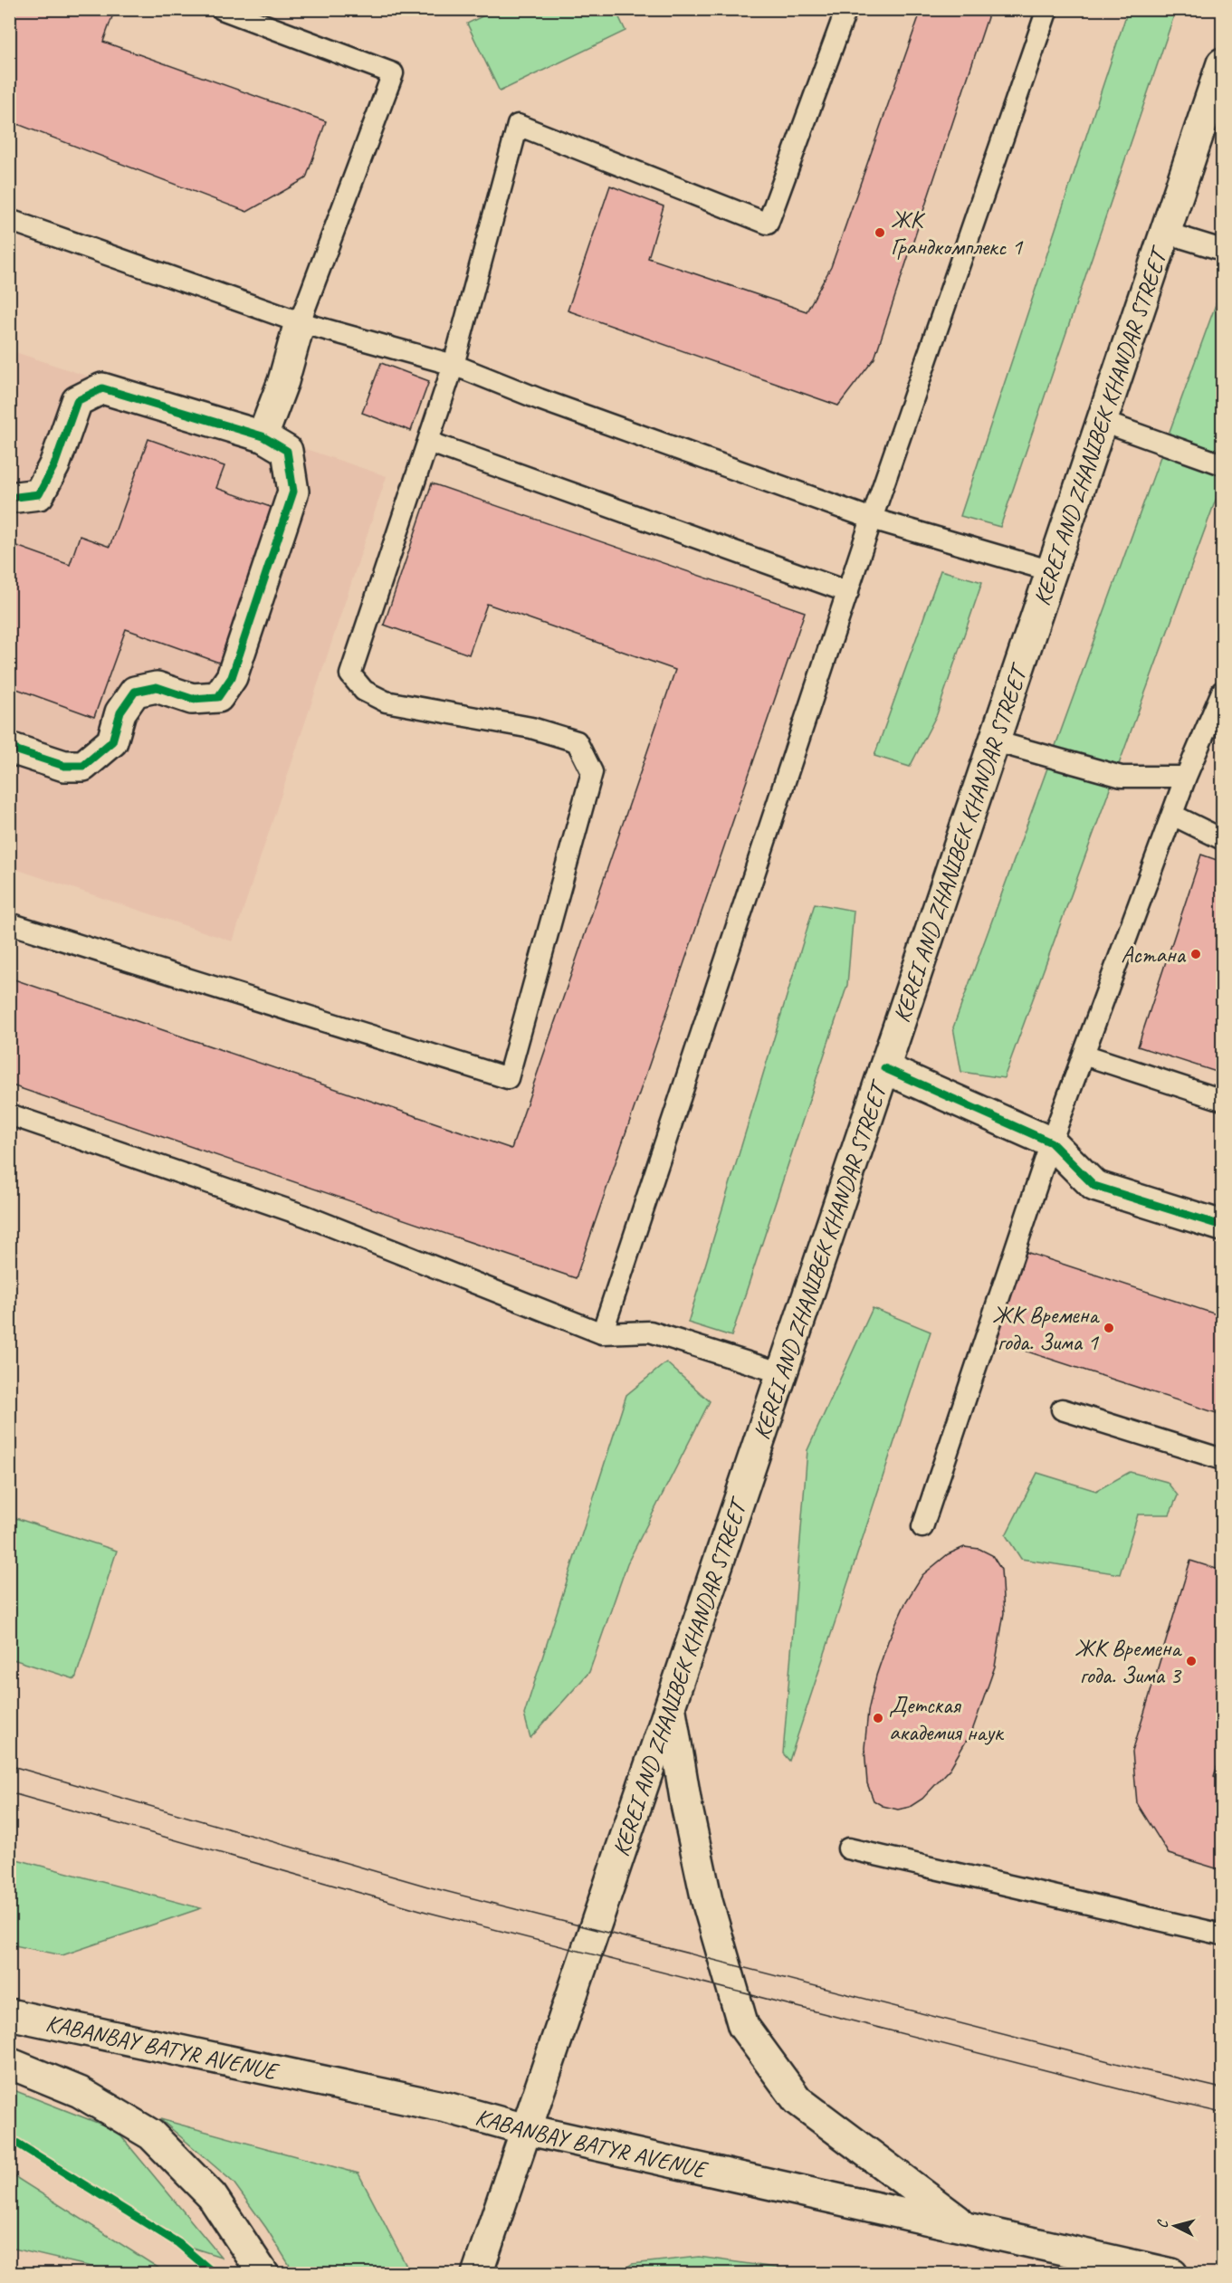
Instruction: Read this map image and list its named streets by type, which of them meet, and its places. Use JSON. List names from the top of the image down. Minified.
{"streets":{"main road":["KEREI AND ZHANIBEK KHANDAR STREET","KABANBAY BATYR AVENUE"]},"crossings":[["KEREI AND ZHANIBEK KHANDAR STREET","KABANBAY BATYR AVENUE"]],"places":["ЖК Грандкомплекс 1","Астана","ЖК Времена года. Зима 1","ЖК Времена года. Зима 3","Детская академия наук"],"north":"left"}
